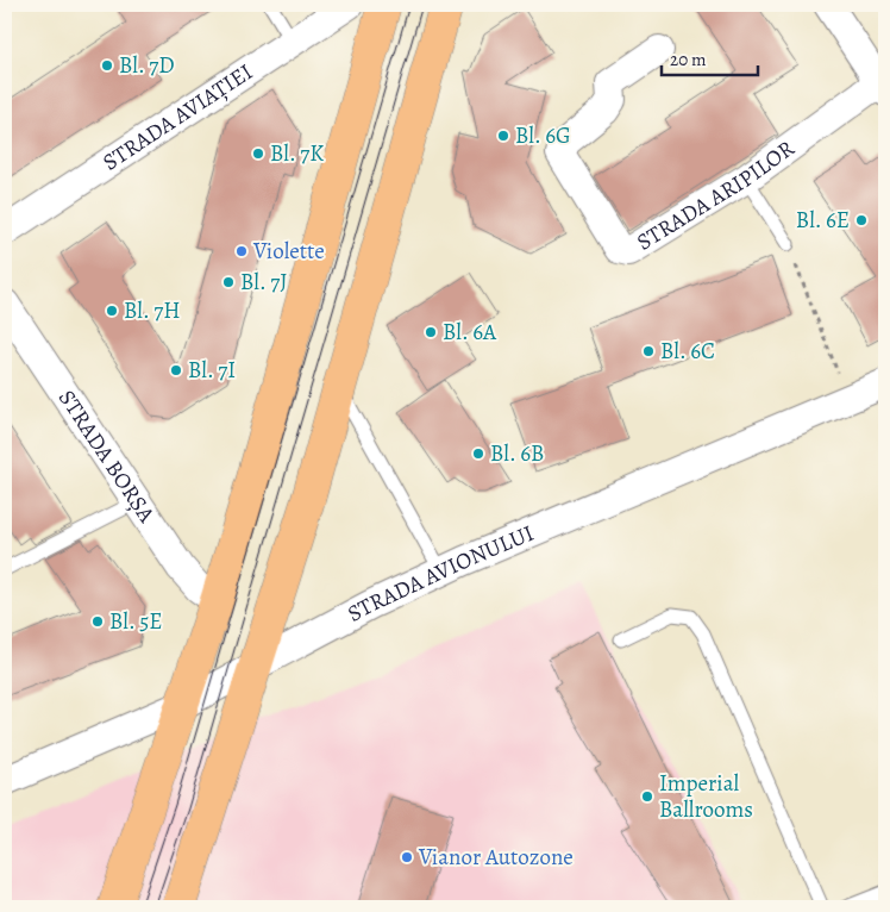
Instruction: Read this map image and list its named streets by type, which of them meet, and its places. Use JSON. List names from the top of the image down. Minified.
{"streets":{"street":["STRADA AVIAȚIEI","STRADA ARIPILOR","STRADA BORȘA","STRADA AVIONULUI"]},"places":["Bl. 7D","Bl. 6G","Bl. 7K","Bl. 6E","Violette","Bl. 7J","Bl. 7H","Bl. 6A","Bl. 6C","Bl. 7I","Bl. 6B","Bl. 5E","Imperial Ballrooms","Vianor Autozone"],"scale_bar":"20 m"}
